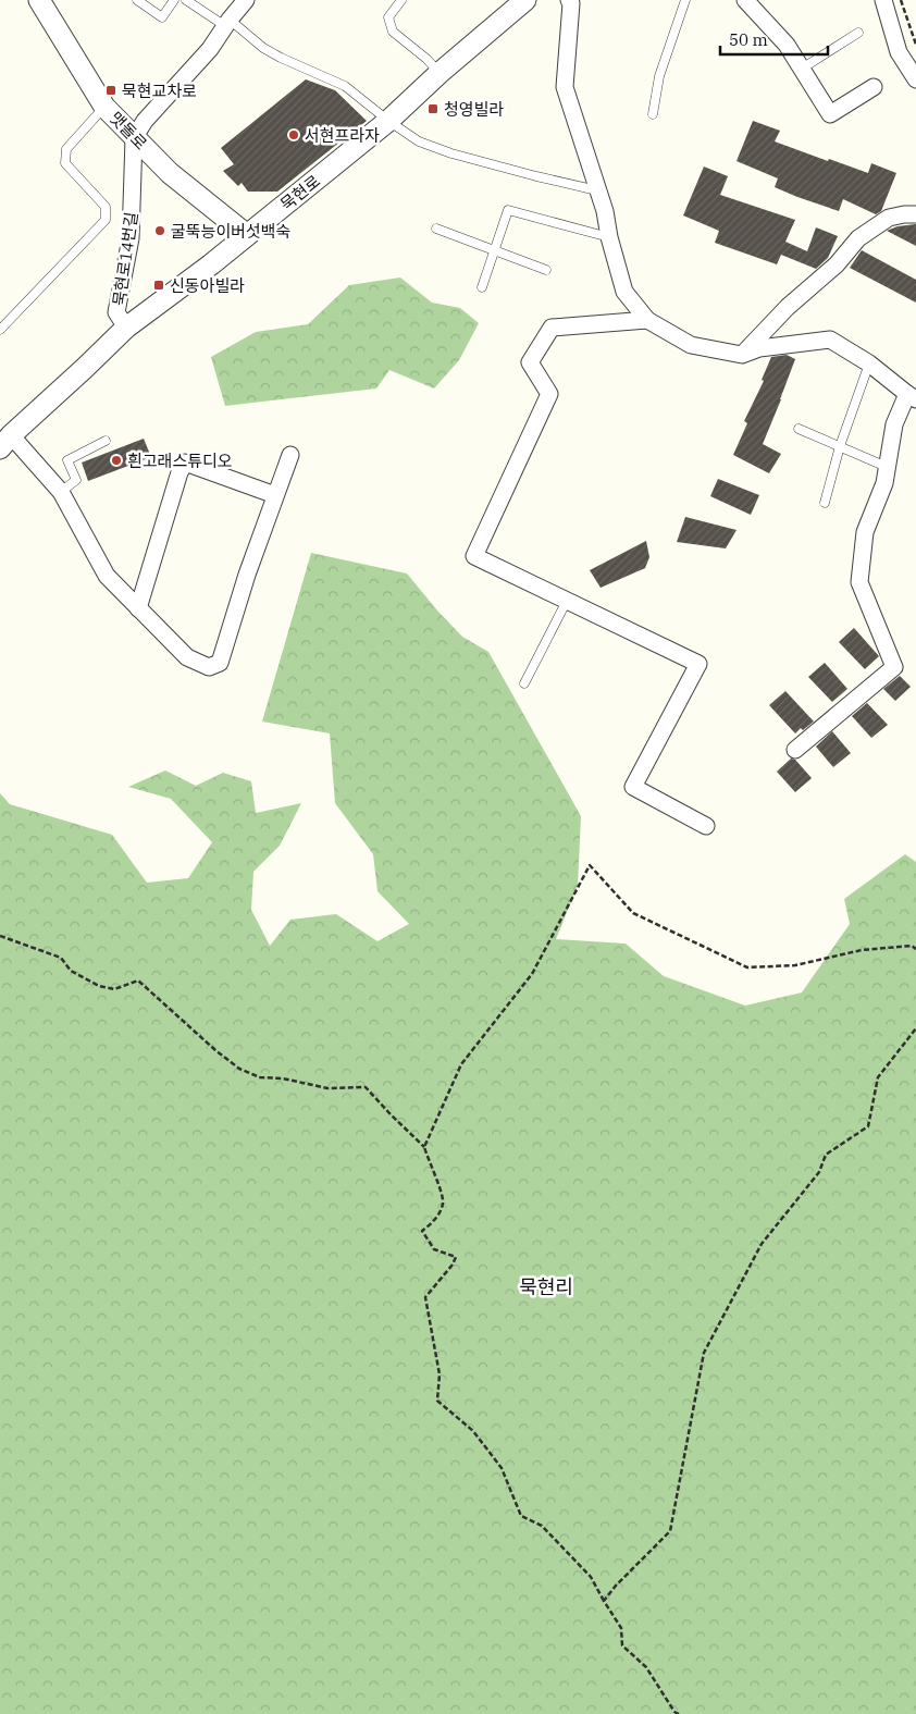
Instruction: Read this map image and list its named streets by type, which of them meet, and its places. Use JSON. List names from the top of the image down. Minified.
{"streets":{"street":["맷돌로","묵현로","묵현로14번길"]},"crossings":[["맷돌로","묵현로"],["맷돌로","묵현로14번길"],["묵현로","묵현로14번길"]],"districts":["묵현리"],"places":{"transit":["묵현교차로","청영빌라","신동아빌라"],"other":["서현프라자","굴뚝능이버섯백숙","흰고래스튜디오"]},"scale_bar":"50 m"}
